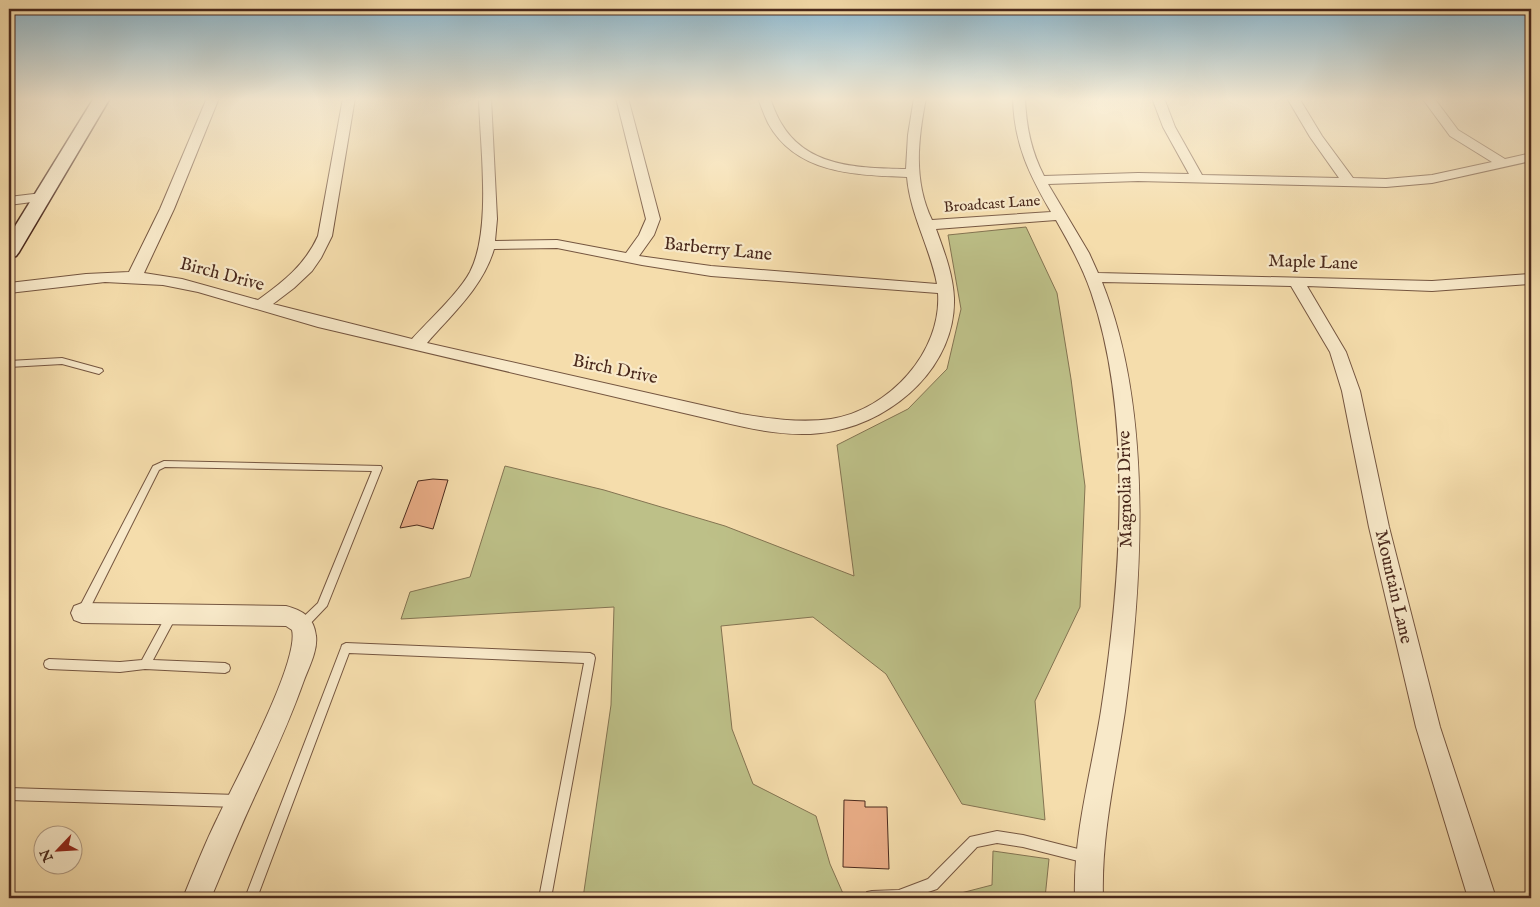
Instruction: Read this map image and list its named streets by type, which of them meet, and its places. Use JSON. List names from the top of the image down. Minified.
{"streets":{"street":["Broadcast Lane","Barberry Lane","Maple Lane","Birch Drive","Magnolia Drive","Mountain Lane"]},"crossings":[["Broadcast Lane","Birch Drive"],["Broadcast Lane","Magnolia Drive"],["Barberry Lane","Birch Drive"],["Maple Lane","Magnolia Drive"],["Maple Lane","Mountain Lane"]],"north":"bottom left"}
